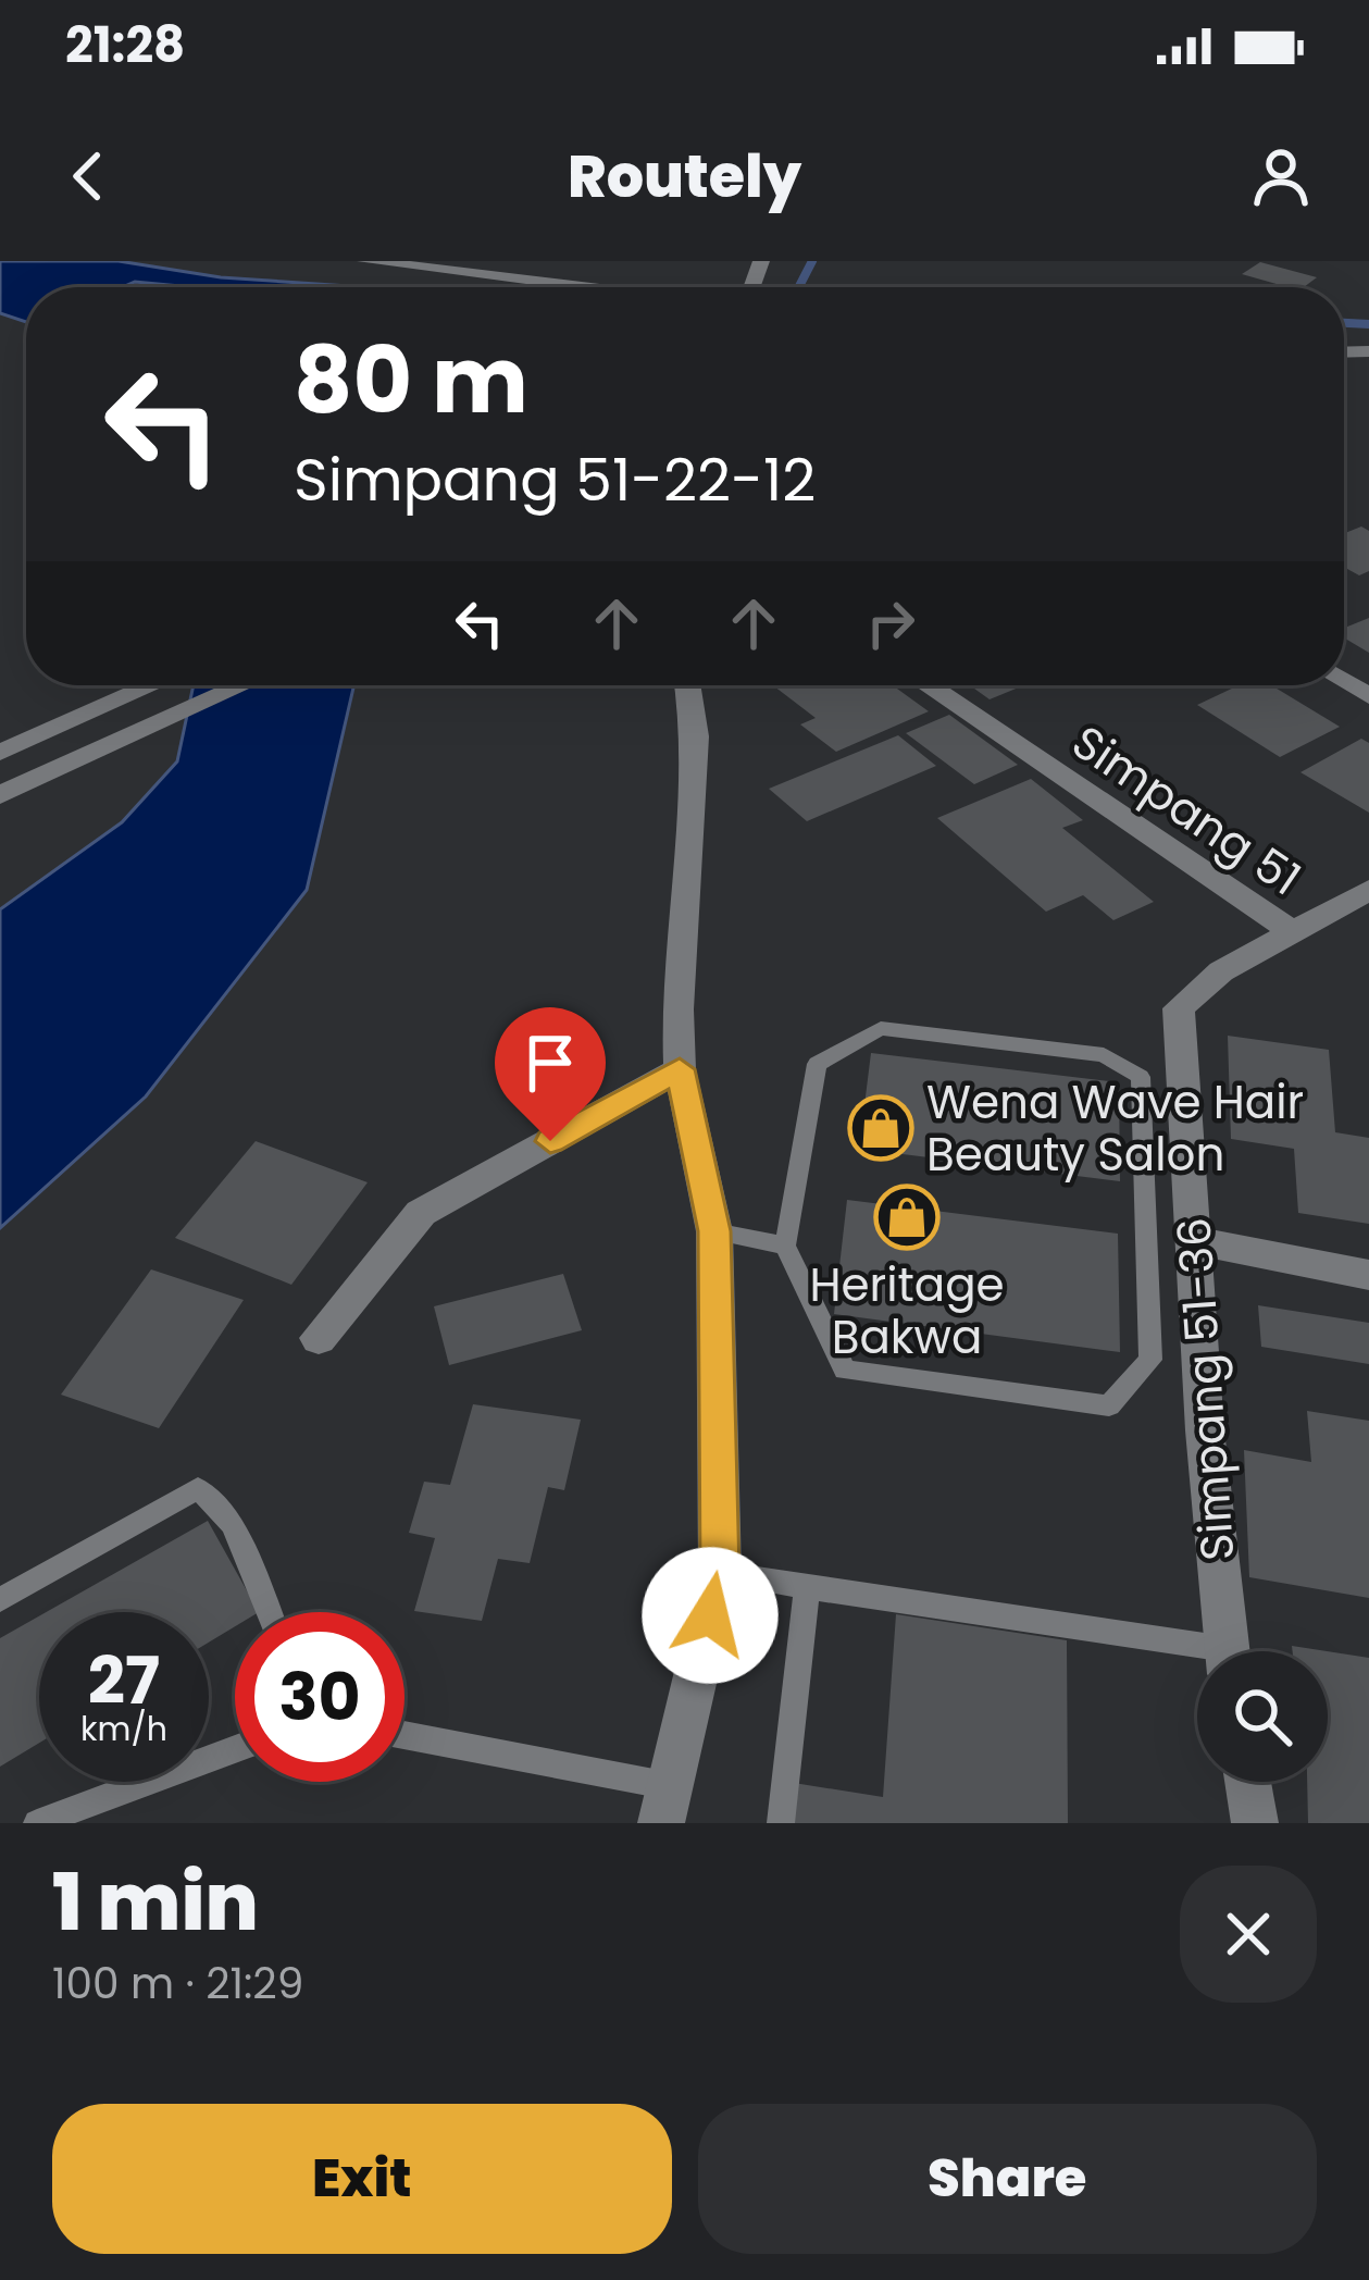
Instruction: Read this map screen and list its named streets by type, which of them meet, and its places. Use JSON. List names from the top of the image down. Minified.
{"streets":{"street":["Simpang 51","Simpang 51-36"]},"crossings":[["Simpang 51","Simpang 51-36"]],"places":{"shop":["Wena Wave Hair Beauty Salon","Heritage Bakwa"]},"page":{"status":"21:28","header":"Routely","turn":["80 m","Simpang 51-22-12"],"speed":"27 km/h","limit":"30","heading":["1 min","100 m · 21:29"],"buttons":["Exit","Share"]}}
